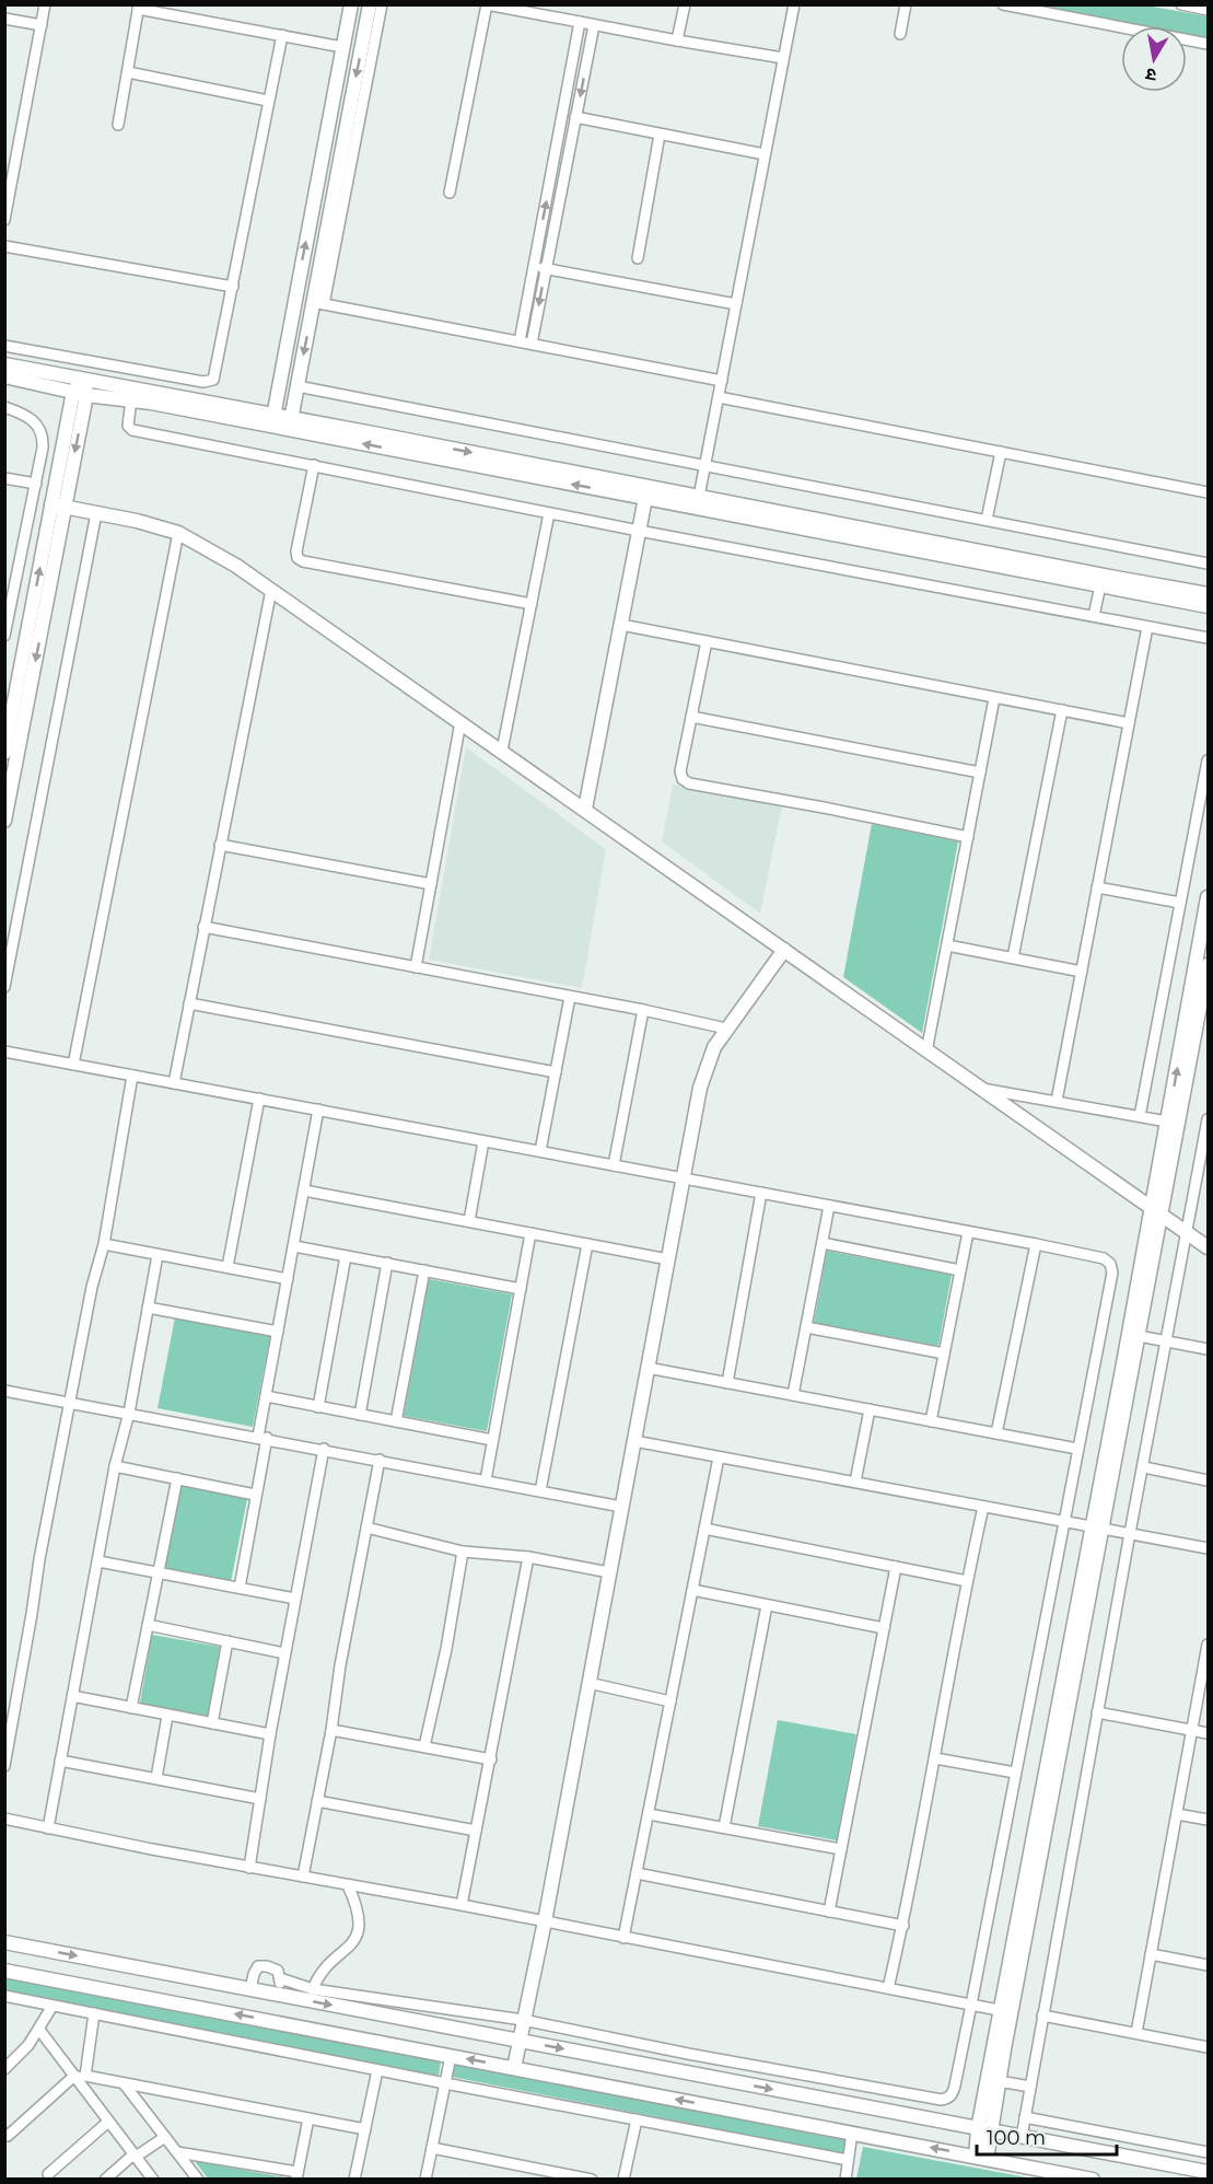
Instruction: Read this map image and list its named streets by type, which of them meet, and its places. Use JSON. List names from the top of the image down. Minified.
{"scale_bar":"100 m","north":"bottom"}
